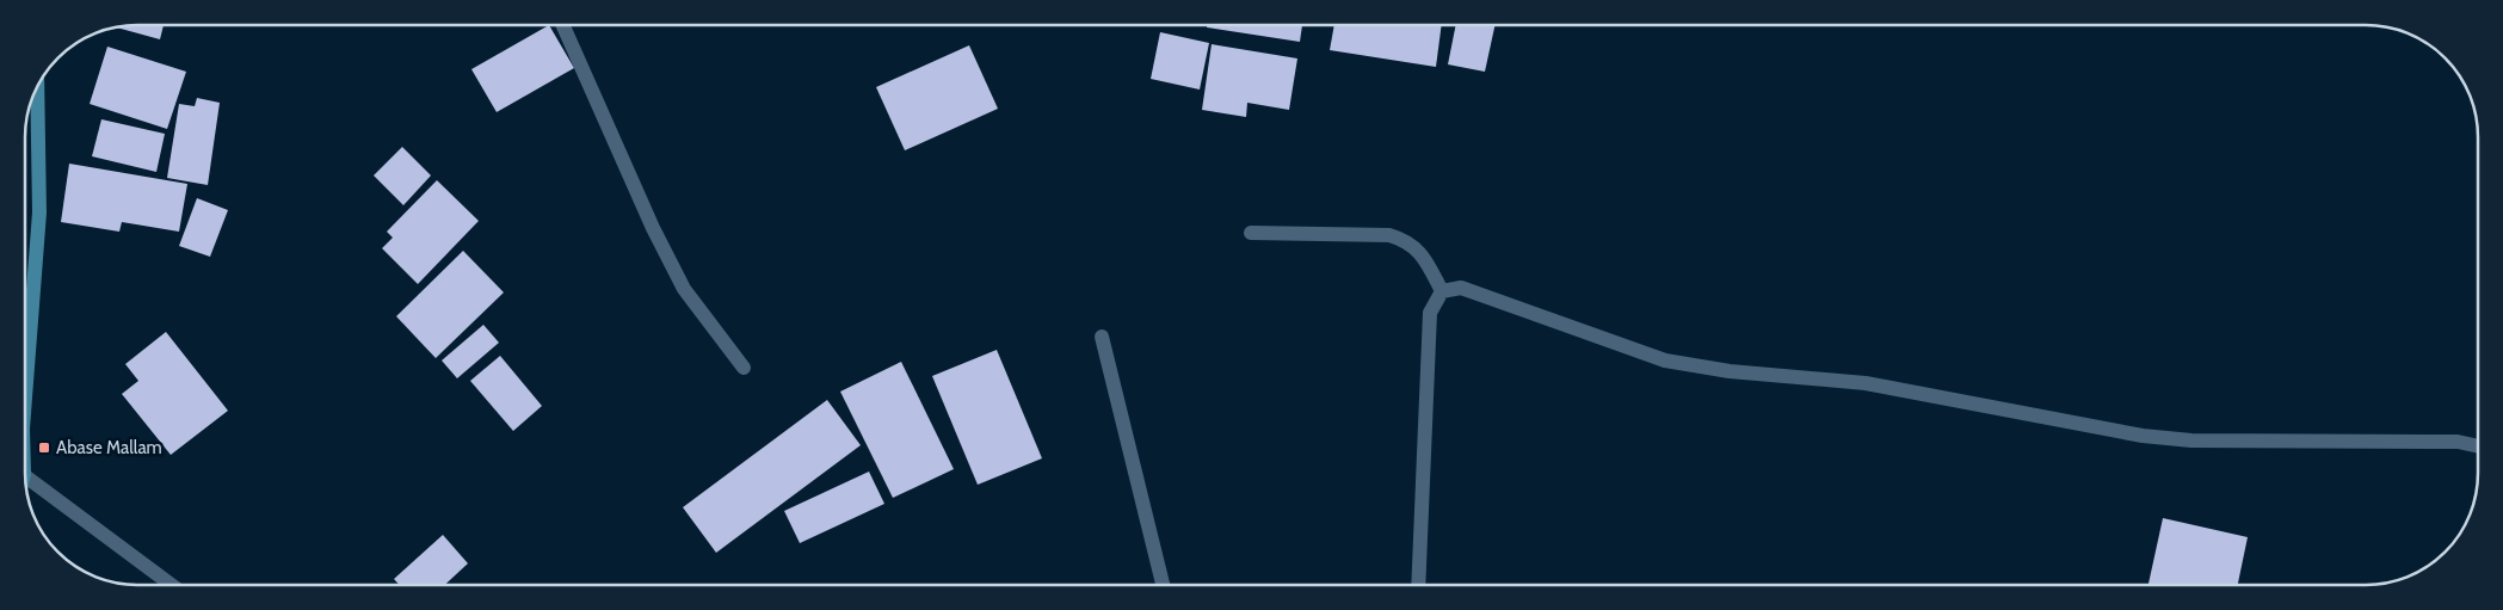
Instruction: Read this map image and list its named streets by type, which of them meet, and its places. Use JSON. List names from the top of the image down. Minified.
{"places":{"transit":["Abase Mallam"]}}
